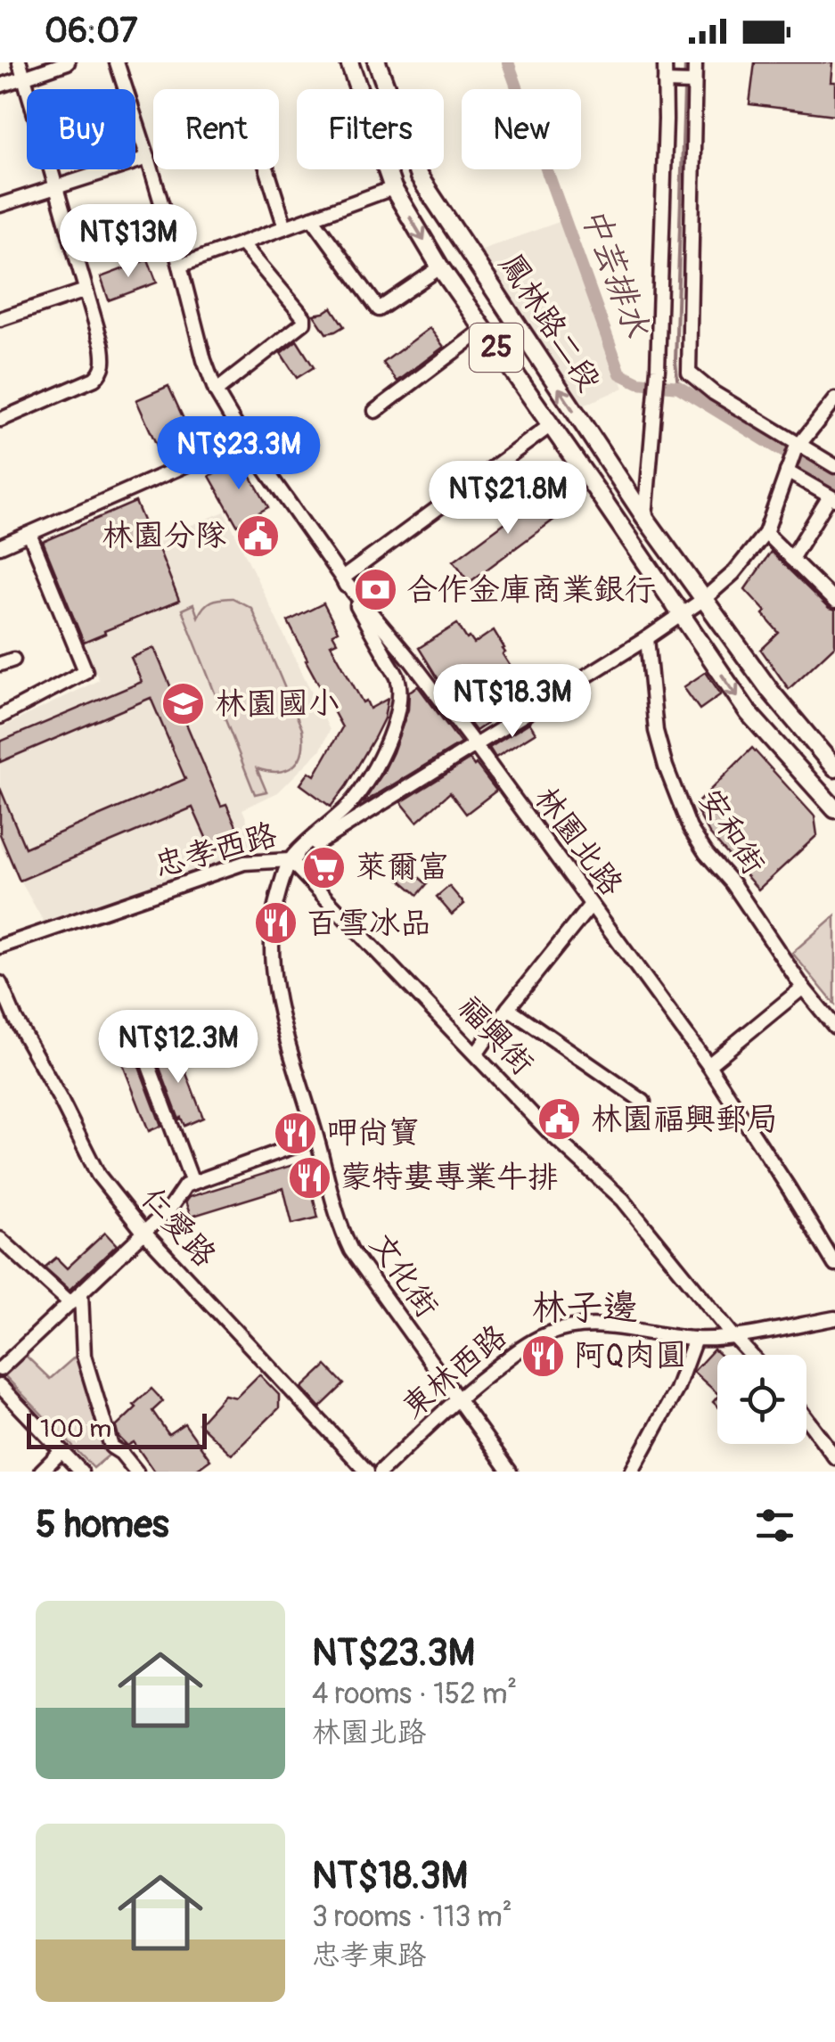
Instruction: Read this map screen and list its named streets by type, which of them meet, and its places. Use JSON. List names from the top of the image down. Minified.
{"streets":{"main road":["鳳林路二段","25"],"street":["安和街","林園北路","忠孝西路","福興街","仁愛路","文化街","東林西路"]},"crossings":[["鳳林路二段","25"],["鳳林路二段","忠孝西路"],["25","忠孝西路"],["安和街","忠孝西路"],["林園北路","忠孝西路"],["忠孝西路","福興街"],["忠孝西路","文化街"],["福興街","文化街"],["福興街","東林西路"],["文化街","東林西路"]],"districts":["林子邊"],"water":["中芸排水"],"places":{"public building":["林園分隊","林園福興郵局"],"bank":["合作金庫商業銀行"],"school or university":["林園國小"],"supermarket":["萊爾富"],"restaurant":["百雪冰品","呷尚寶","蒙特婁專業牛排","阿Q肉圓"]},"scale_bar":"100 m","page":{"status":"06:07","chip":["Buy","Rent","Filters","New"],"price":["NT$13M","NT$23.3M","NT$21.8M","NT$18.3M","NT$12.3M"],"scale":"100 m","heading":"5 homes","list":[{"name":"NT$23.3M","note":"4 rooms · 152 m² · 林園北路"},{"name":"NT$18.3M","note":"3 rooms · 113 m² · 忠孝東路"}]}}
